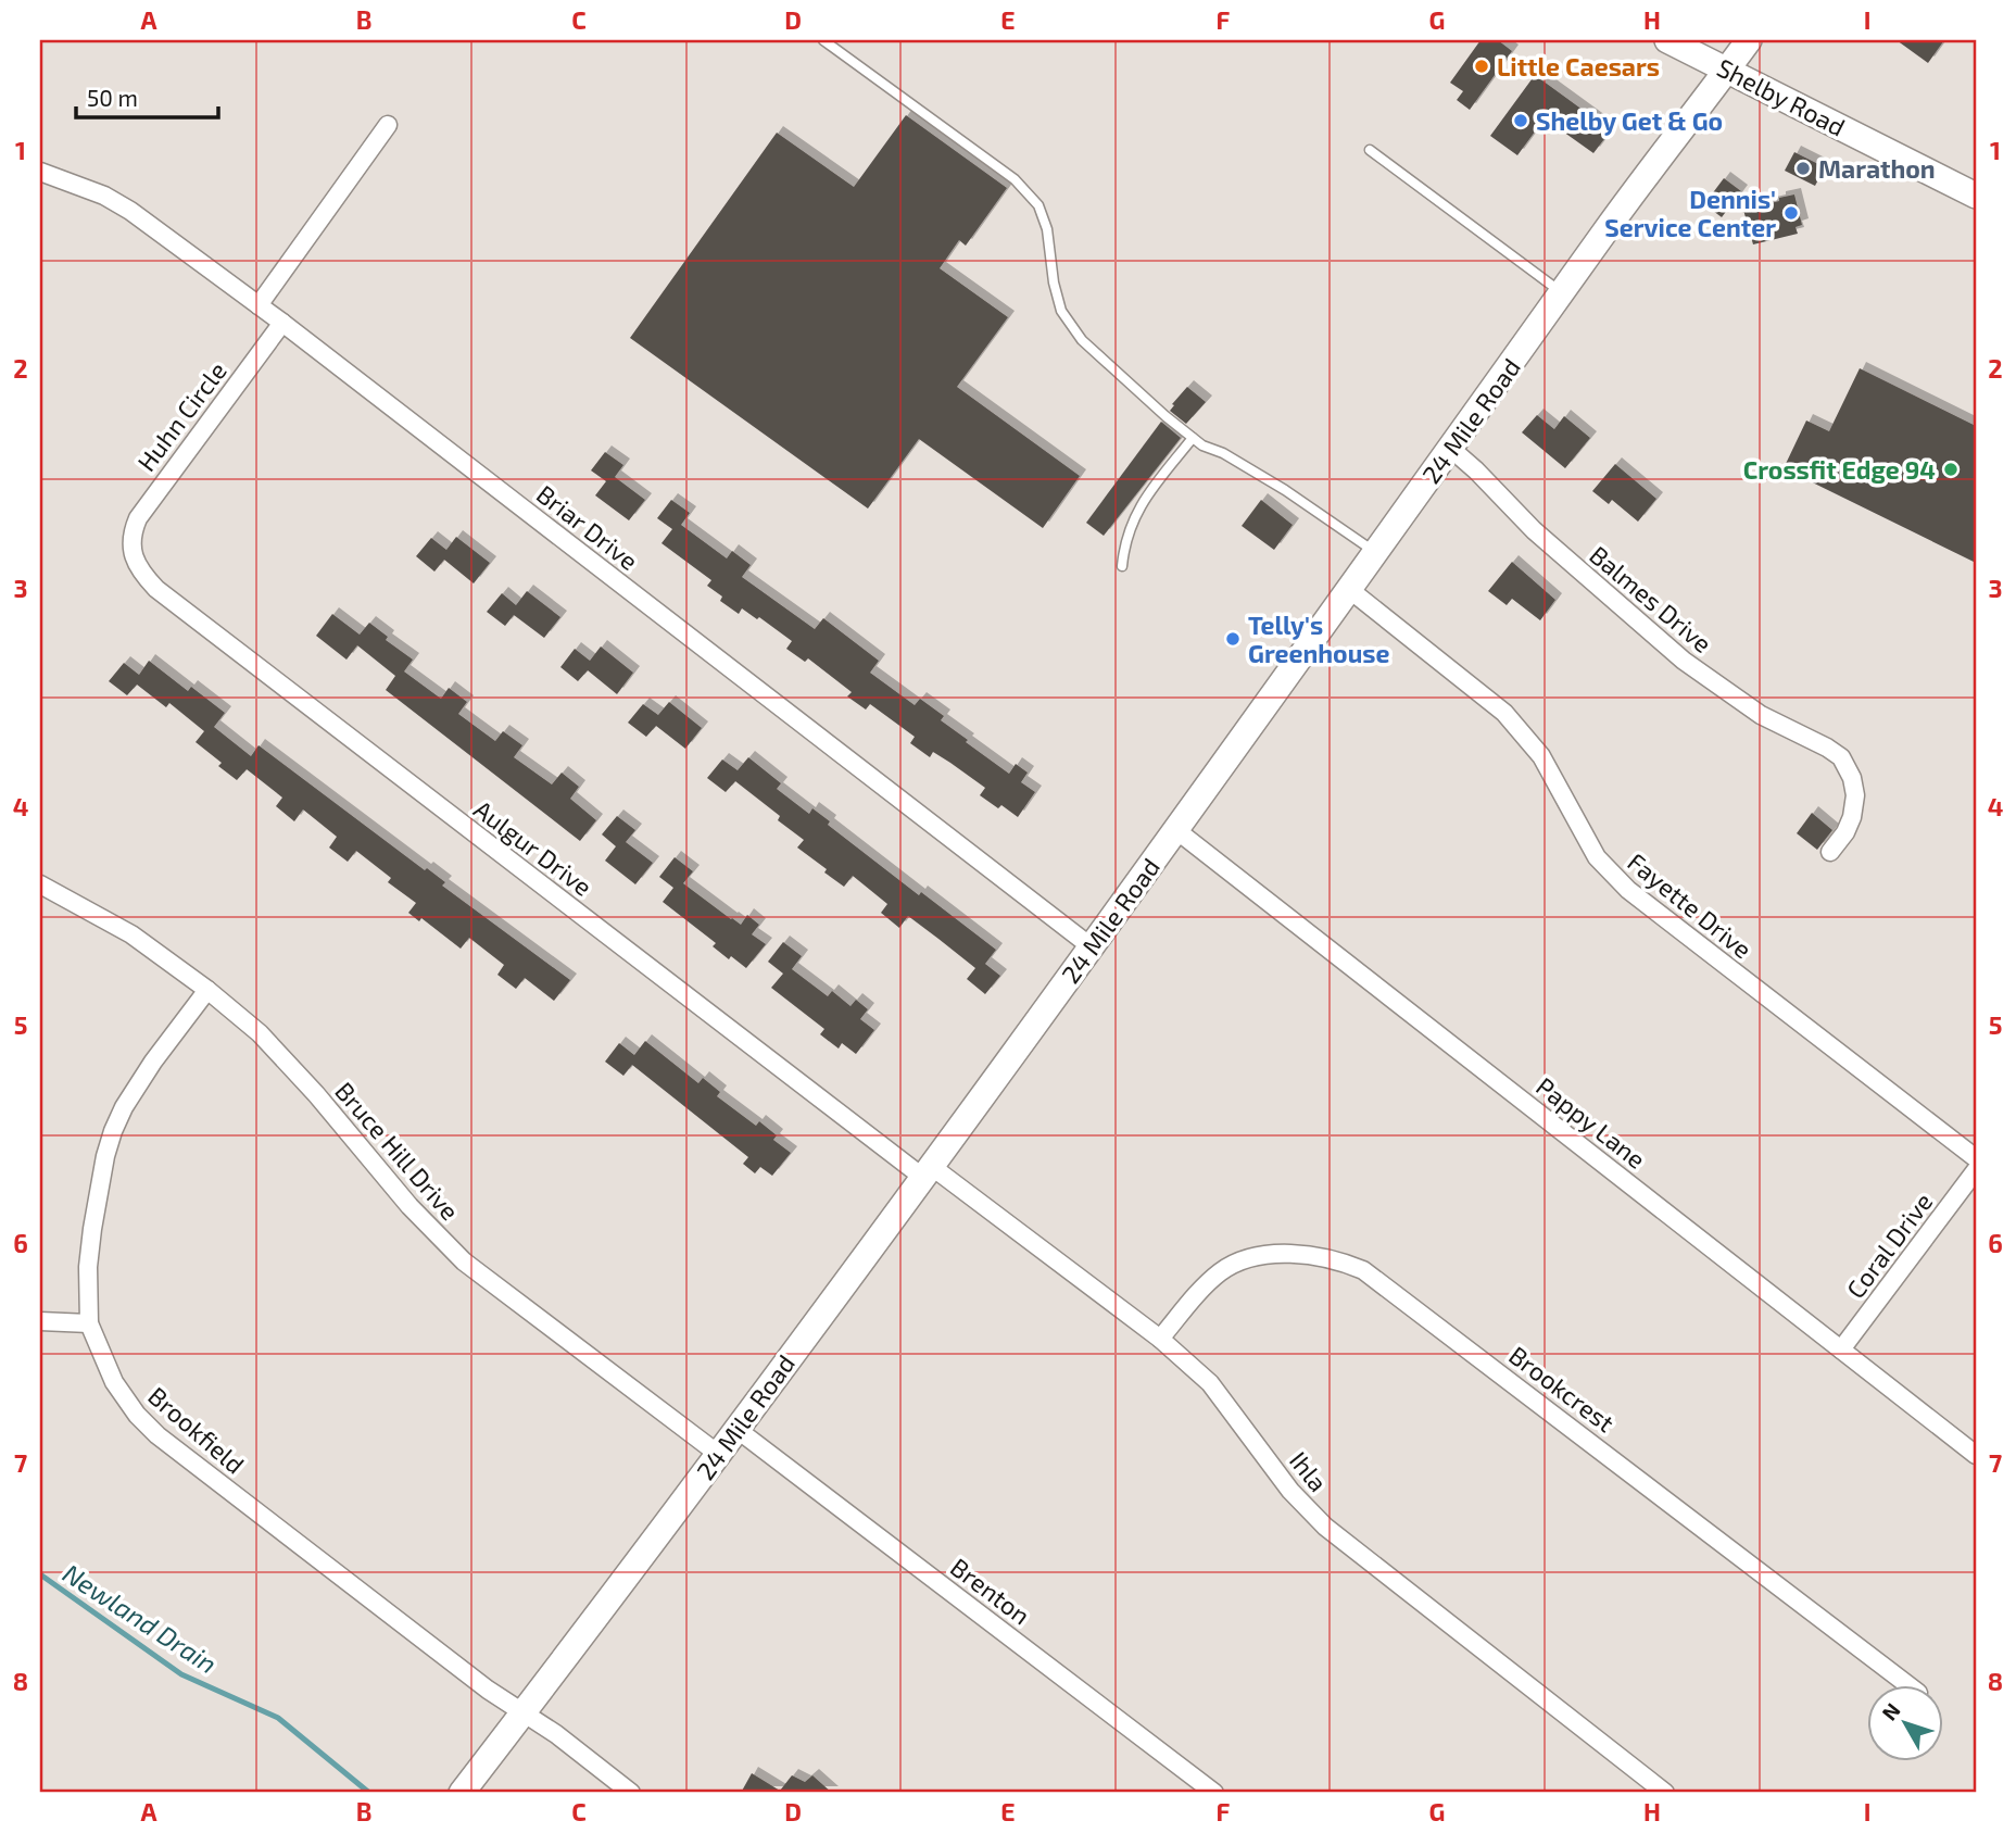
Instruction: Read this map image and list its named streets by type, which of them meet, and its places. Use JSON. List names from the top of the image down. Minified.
{"streets":{"street":["Shelby Road","Huhn Circle","24 Mile Road","Briar Drive","Balmes Drive","Aulgur Drive","Fayette Drive","Pappy Lane","Bruce Hill Drive","Coral Drive","Brookcrest","Brookfield","Ihla","Brenton"]},"crossings":[["Shelby Road","24 Mile Road"],["Huhn Circle","Briar Drive"],["Huhn Circle","Aulgur Drive"],["24 Mile Road","Briar Drive"],["24 Mile Road","Balmes Drive"],["24 Mile Road","Aulgur Drive"],["24 Mile Road","Fayette Drive"],["24 Mile Road","Pappy Lane"],["24 Mile Road","Bruce Hill Drive"],["24 Mile Road","Brookfield"],["24 Mile Road","Ihla"],["24 Mile Road","Brenton"],["Aulgur Drive","Ihla"],["Pappy Lane","Coral Drive"],["Bruce Hill Drive","Brookfield"],["Brookcrest","Ihla"]],"water":["Newland Drain"],"places":["Little Caesars","Shelby Get & Go","Marathon","Dennis' Service Center","Crossfit Edge 94","Telly's Greenhouse"],"scale_bar":"50 m","north":"top left","grid":{"columns":["A","B","C","D","E","F","G","H","I"],"rows":["1","2","3","4","5","6","7","8"]}}
